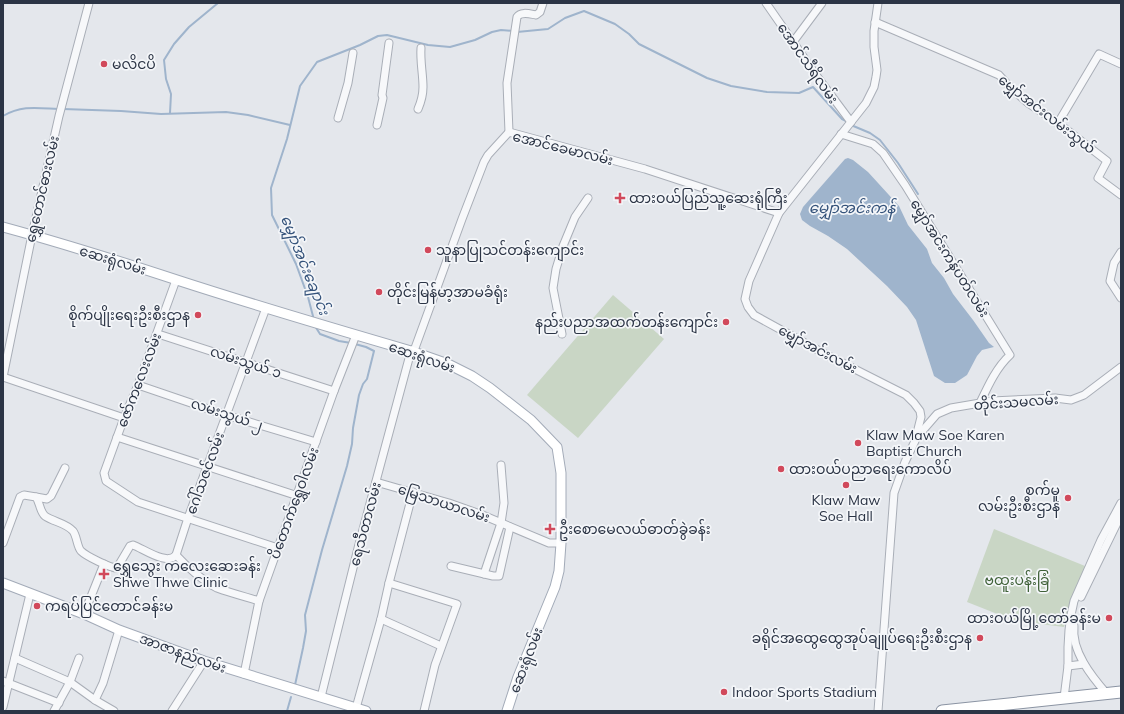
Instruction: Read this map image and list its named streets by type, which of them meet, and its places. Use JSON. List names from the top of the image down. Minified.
{"streets":{"main road":["ဆေးရုံလမ်း","အာဇာနည်လမ်း"],"street":["အောင်သီရိလမ်း","မျှော်အင်းလမ်းသွယ်","အောင်ခေမာလမ်း","ရွှေတောင်ဓားလမ်း","မျှော်အင်းကန်ပတ်လမ်း","မျှော်အင်းလမ်း","လမ်းသွယ် ၁","ဇော်ကလေးလမ်း","တိုင်းသမလမ်း","လမ်းသွယ် ၂","ဂေါ်သဇင်လမ်း","ပိတောက်ရွှေဝါလမ်း","မြေသာယာလမ်း","ရေသီတာလမ်း"]},"crossings":[["အောင်သီရိလမ်း","မျှော်အင်းလမ်း"],["မျှော်အင်းလမ်းသွယ်","မျှော်အင်းလမ်း"],["အောင်ခေမာလမ်း","ဆေးရုံလမ်း"],["အောင်ခေမာလမ်း","မျှော်အင်းလမ်း"],["အောင်ခေမာလမ်း","ရေသီတာလမ်း"],["ရွှေတောင်ဓားလမ်း","ဆေးရုံလမ်း"],["မျှော်အင်းကန်ပတ်လမ်း","မျှော်အင်းလမ်း"],["မျှော်အင်းကန်ပတ်လမ်း","တိုင်းသမလမ်း"],["ဆေးရုံလမ်း","ဇော်ကလေးလမ်း"],["ဆေးရုံလမ်း","ဂေါ်သဇင်လမ်း"],["ဆေးရုံလမ်း","ပိတောက်ရွှေဝါလမ်း"],["ဆေးရုံလမ်း","မြေသာယာလမ်း"],["ဆေးရုံလမ်း","ရေသီတာလမ်း"],["မျှော်အင်းလမ်း","တိုင်းသမလမ်း"],["လမ်းသွယ် ၁","ဇော်ကလေးလမ်း"],["လမ်းသွယ် ၁","ဂေါ်သဇင်လမ်း"],["လမ်းသွယ် ၁","ပိတောက်ရွှေဝါလမ်း"],["ဇော်ကလေးလမ်း","လမ်းသွယ် ၂"],["ဇော်ကလေးလမ်း","ဂေါ်သဇင်လမ်း"],["လမ်းသွယ် ၂","ဂေါ်သဇင်လမ်း"],["လမ်းသွယ် ၂","ပိတောက်ရွှေဝါလမ်း"],["ပိတောက်ရွှေဝါလမ်း","အာဇာနည်လမ်း"],["မြေသာယာလမ်း","ရေသီတာလမ်း"],["ရေသီတာလမ်း","အာဇာနည်လမ်း"]],"water":["မျှော်အင်းကန်","မျှော်အင်းချောင်း"],"parks":["ဗထူးပန်းခြံ"],"places":{"other":["မလိငပိ","သူနာပြုသင်တန်းကျောင်း","တိုင်းမြန်မာ့အာမခံရုံး","စိုက်ပျိုးရေးဦးစီးဌာန","နည်းပညာအထက်တန်းကျောင်း","Klaw Maw Soe Karen Baptist Church","ထားဝယ်ပညာရေးကောလိပ်","Klaw Maw Soe Hall","စက်မူ လမ်းဦးစီးဌာန","ကရပ်ပြင်တောင်ခန်းမ","ထားဝယ်မြို့တော်ခန်းမ","ခရိုင်အထွေထွေအုပ်ချူပ်ရေးဦးစီးဌာန","Indoor Sports Stadium"],"health":["ထားဝယ်ပြည်သူ့ဆေးရုံကြီး","ဦးစောမေလယ်ဓာတ်ခွဲခန်း","ရွှေသွေး ကလေးဆေးခန်း Shwe Thwe Clinic"]}}
